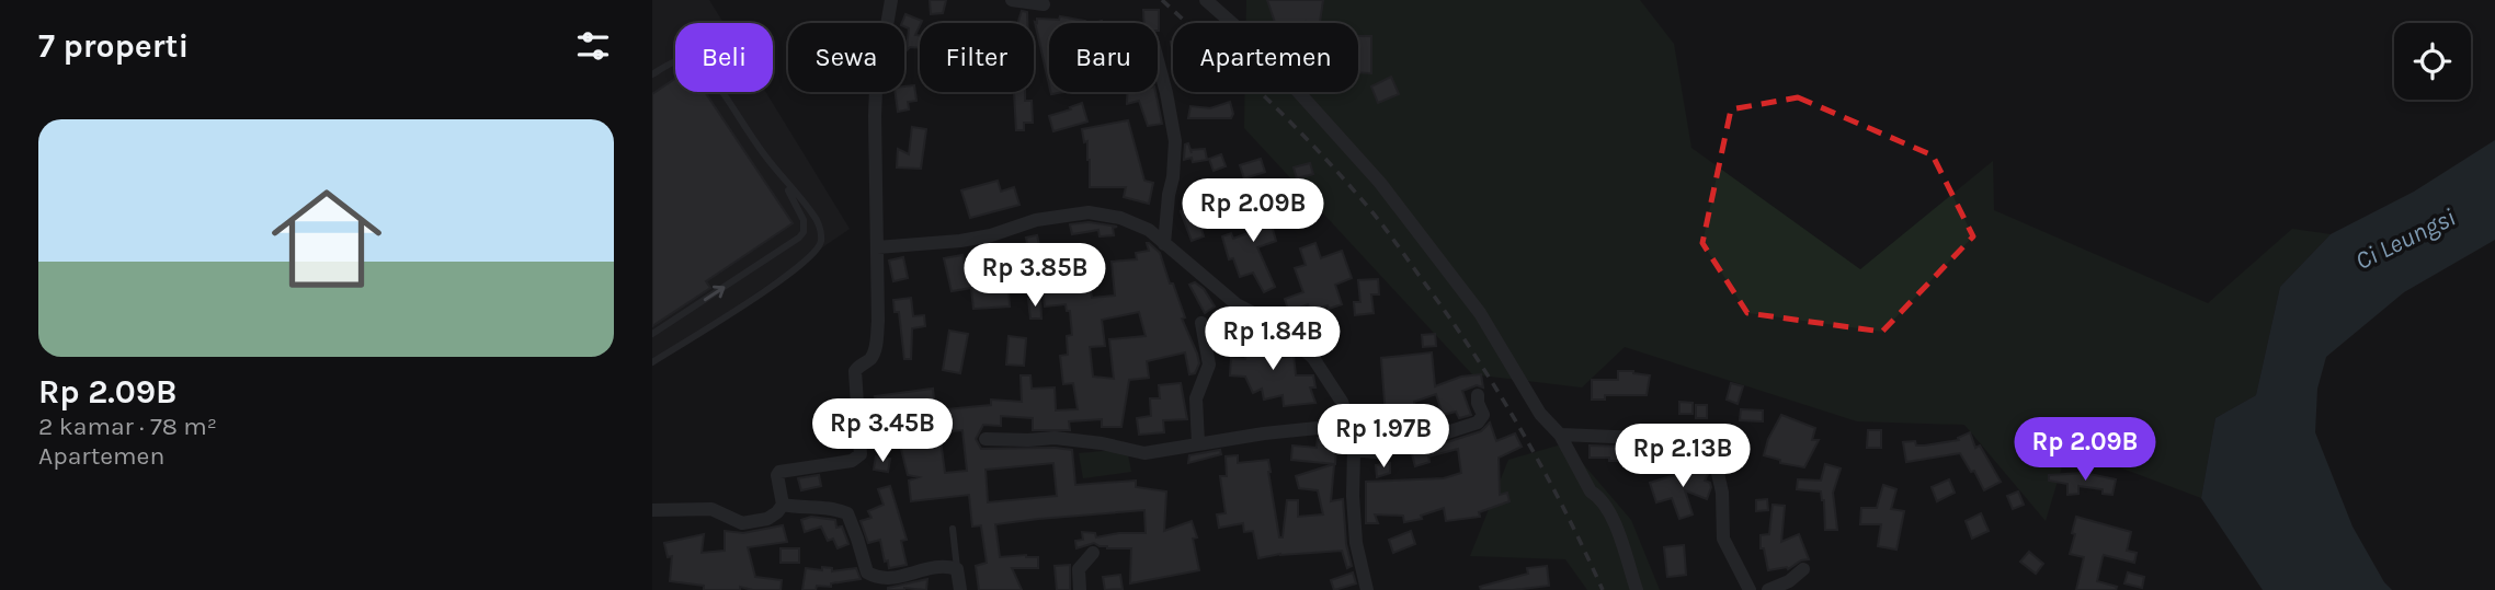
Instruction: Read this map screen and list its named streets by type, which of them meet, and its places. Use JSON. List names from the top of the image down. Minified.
{"water":["Ci Leungsi"],"page":{"heading":"7 properti","chip":["Beli","Sewa","Filter","Baru","Apartemen"],"list":[{"name":"Rp 2.09B","note":"2 kamar · 78 m² · Apartemen"}],"price":["Rp 2.09B","Rp 3.85B","Rp 1.84B","Rp 3.45B","Rp 1.97B","Rp 2.09B","Rp 2.13B"]}}
